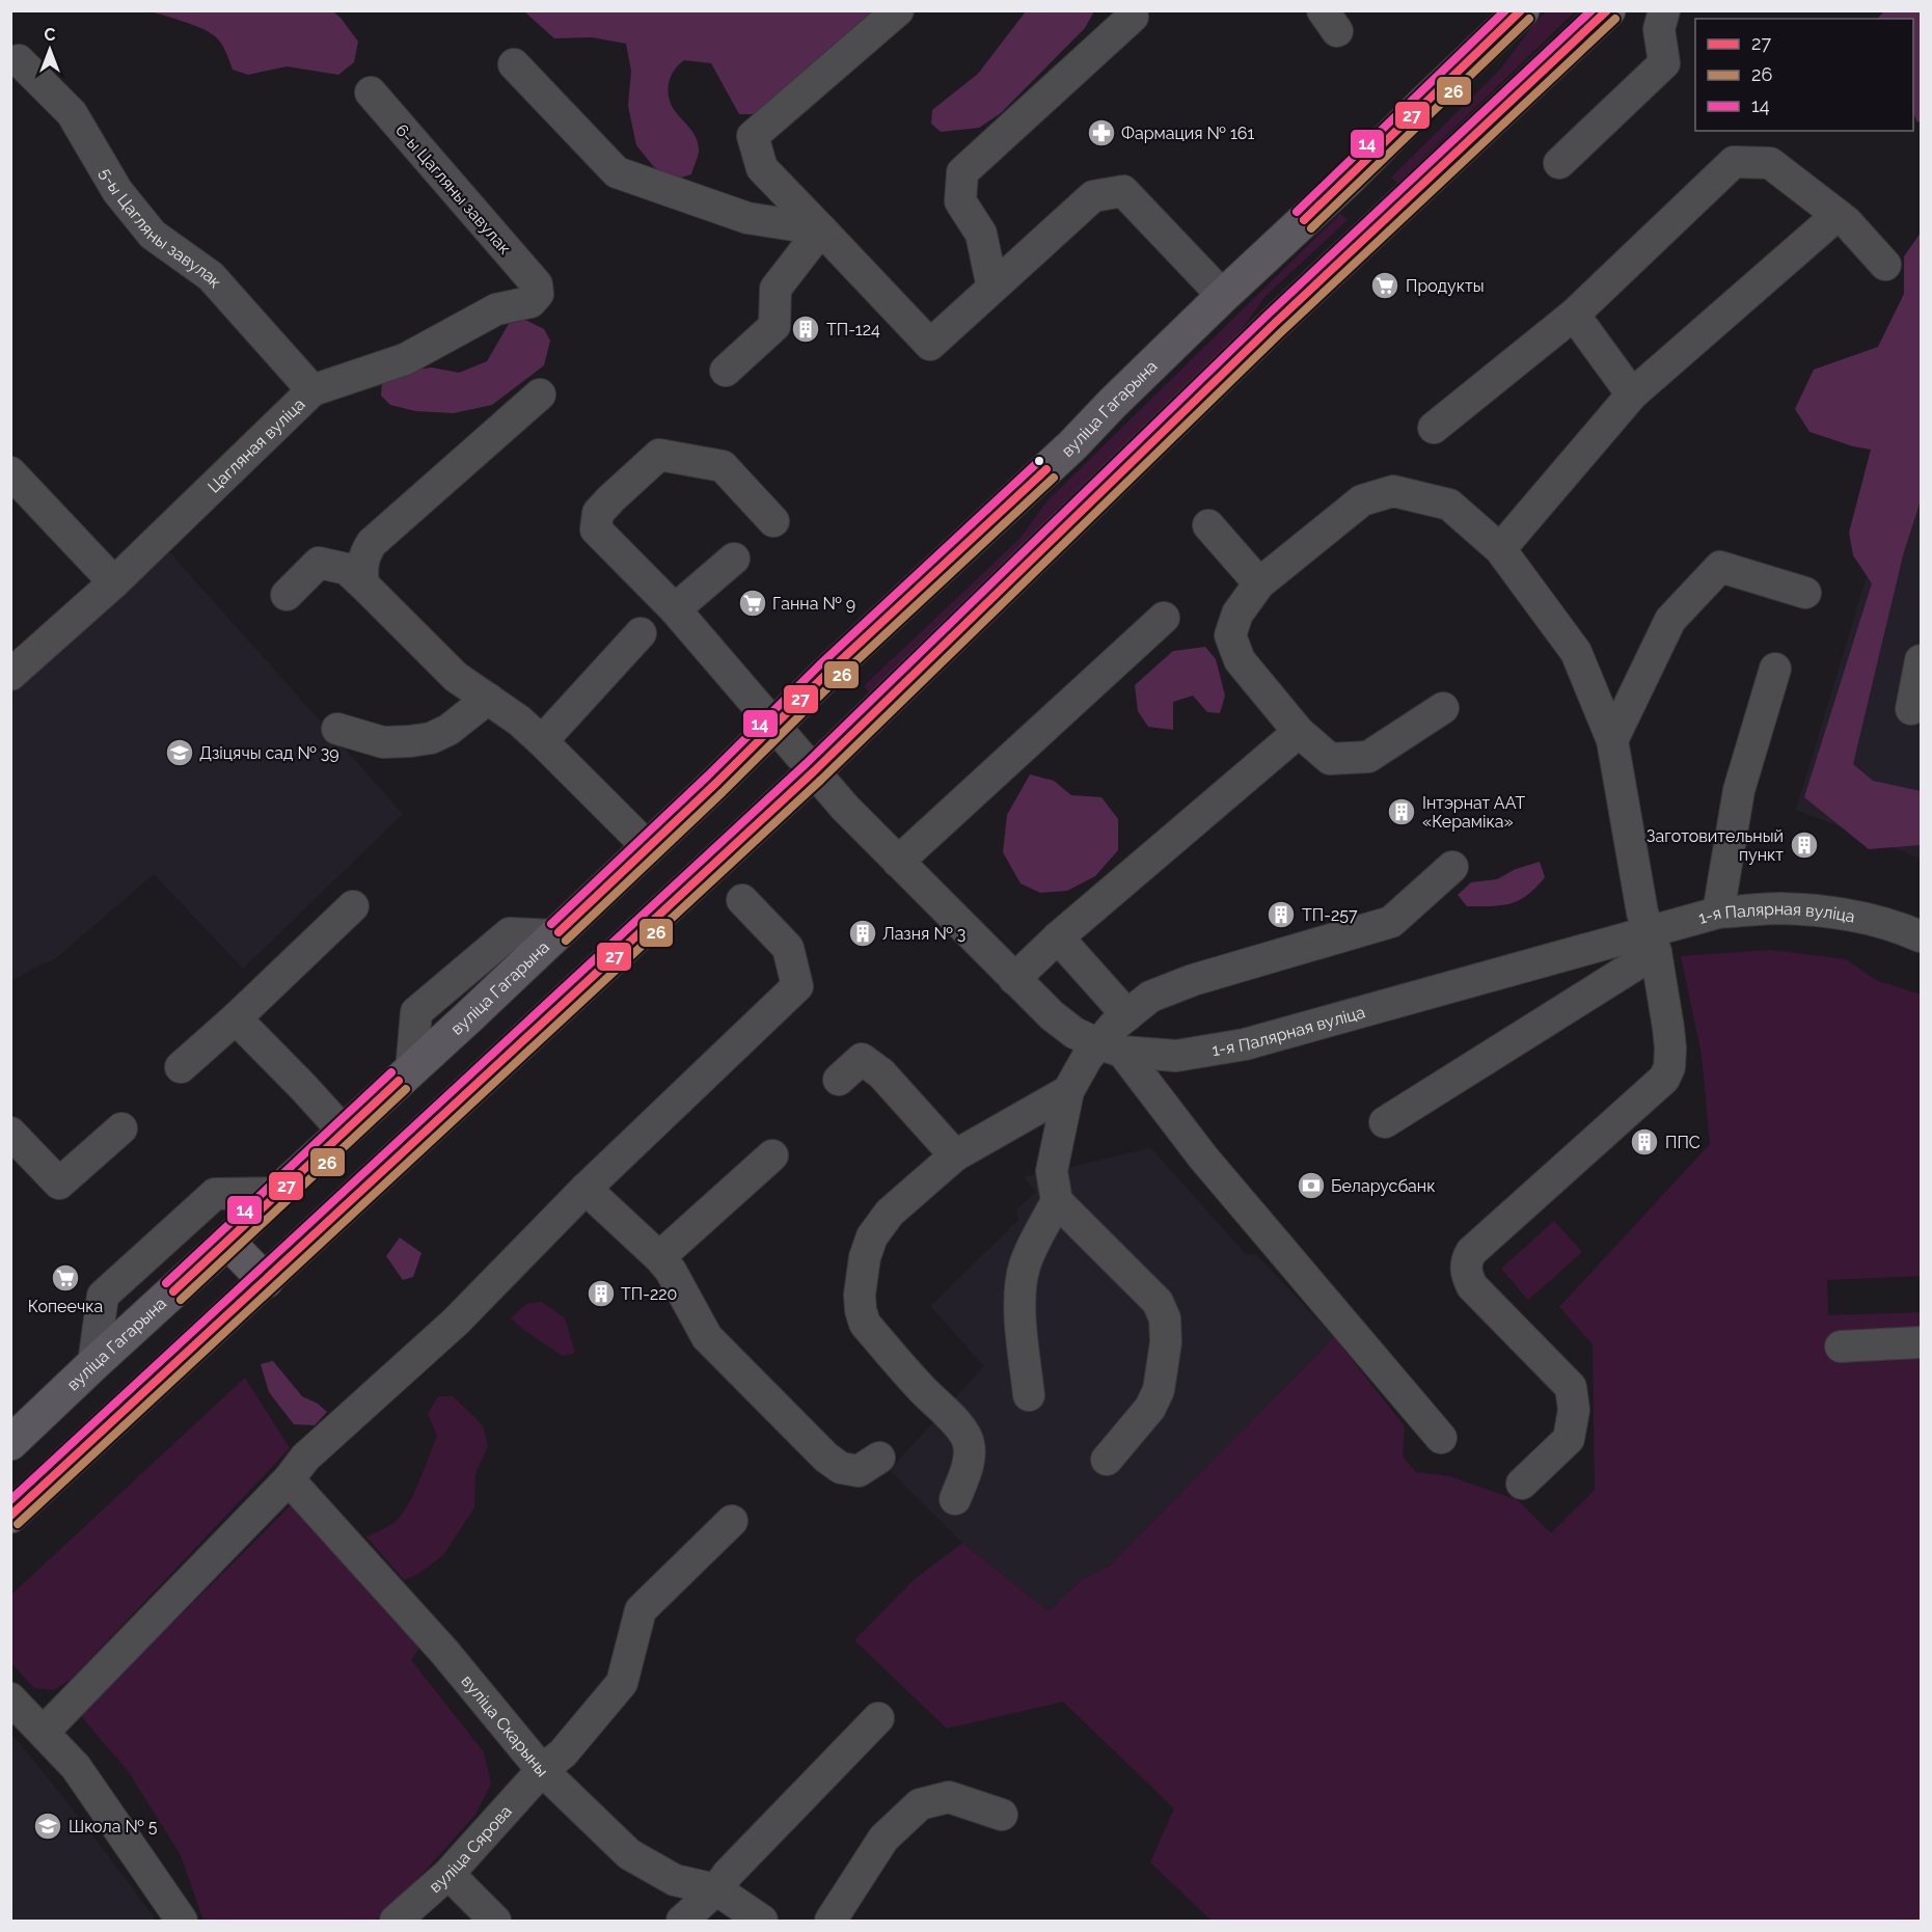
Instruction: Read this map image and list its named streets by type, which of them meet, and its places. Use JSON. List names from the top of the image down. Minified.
{"streets":{"main road":["вуліца Гагарына"],"street":["6-ы Цагляны завулак","5-ы Цагляны завулак","Цагляная вуліца","1-я Палярная вуліца","вуліца Скарыны","вуліца Сярова"]},"crossings":[["6-ы Цагляны завулак","Цагляная вуліца"],["5-ы Цагляны завулак","Цагляная вуліца"],["вуліца Гагарына","1-я Палярная вуліца"],["вуліца Скарыны","вуліца Сярова"]],"places":{"pharmacy":["Фармация № 161"],"supermarket":["Продукты","Ганна № 9","Копеечка"],"building":["ТП-124","Інтэрнат ААТ «Кераміка»","Заготовительный пункт","ТП-257","Лазня № 3","ППС","ТП-220"],"school or university":["Дзіцячы сад № 39","Школа № 5"],"bank":["Беларусбанк"]},"lines":["transit line 27","transit line 14","transit line 26"],"legend":["27","26","14"],"north":"top"}
